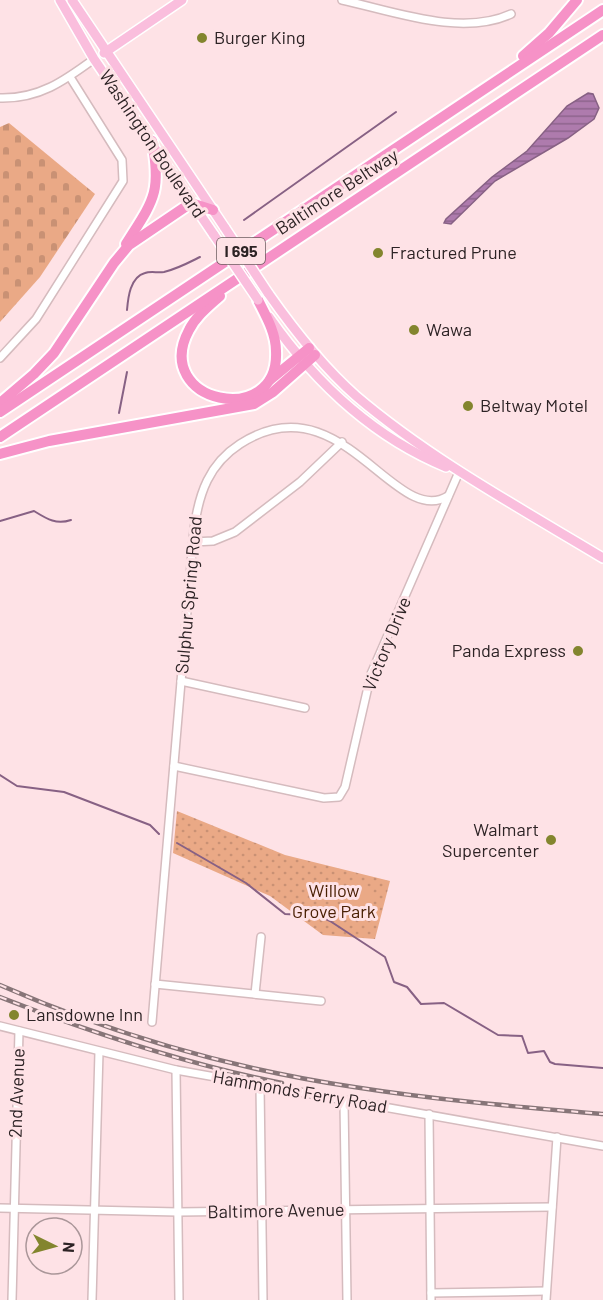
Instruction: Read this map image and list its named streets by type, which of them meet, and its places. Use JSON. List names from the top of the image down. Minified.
{"streets":{"highway":["Baltimore Beltway","I 695"],"main road":["Washington Boulevard"],"street":["Sulphur Spring Road","Victory Drive","Hammonds Ferry Road","2nd Avenue","Baltimore Avenue"]},"crossings":[["Sulphur Spring Road","Victory Drive"],["Hammonds Ferry Road","2nd Avenue"],["2nd Avenue","Baltimore Avenue"]],"parks":["Willow Grove Park"],"places":["Burger King","Fractured Prune","Wawa","Beltway Motel","Panda Express","Walmart Supercenter","Lansdowne Inn"],"north":"right"}
